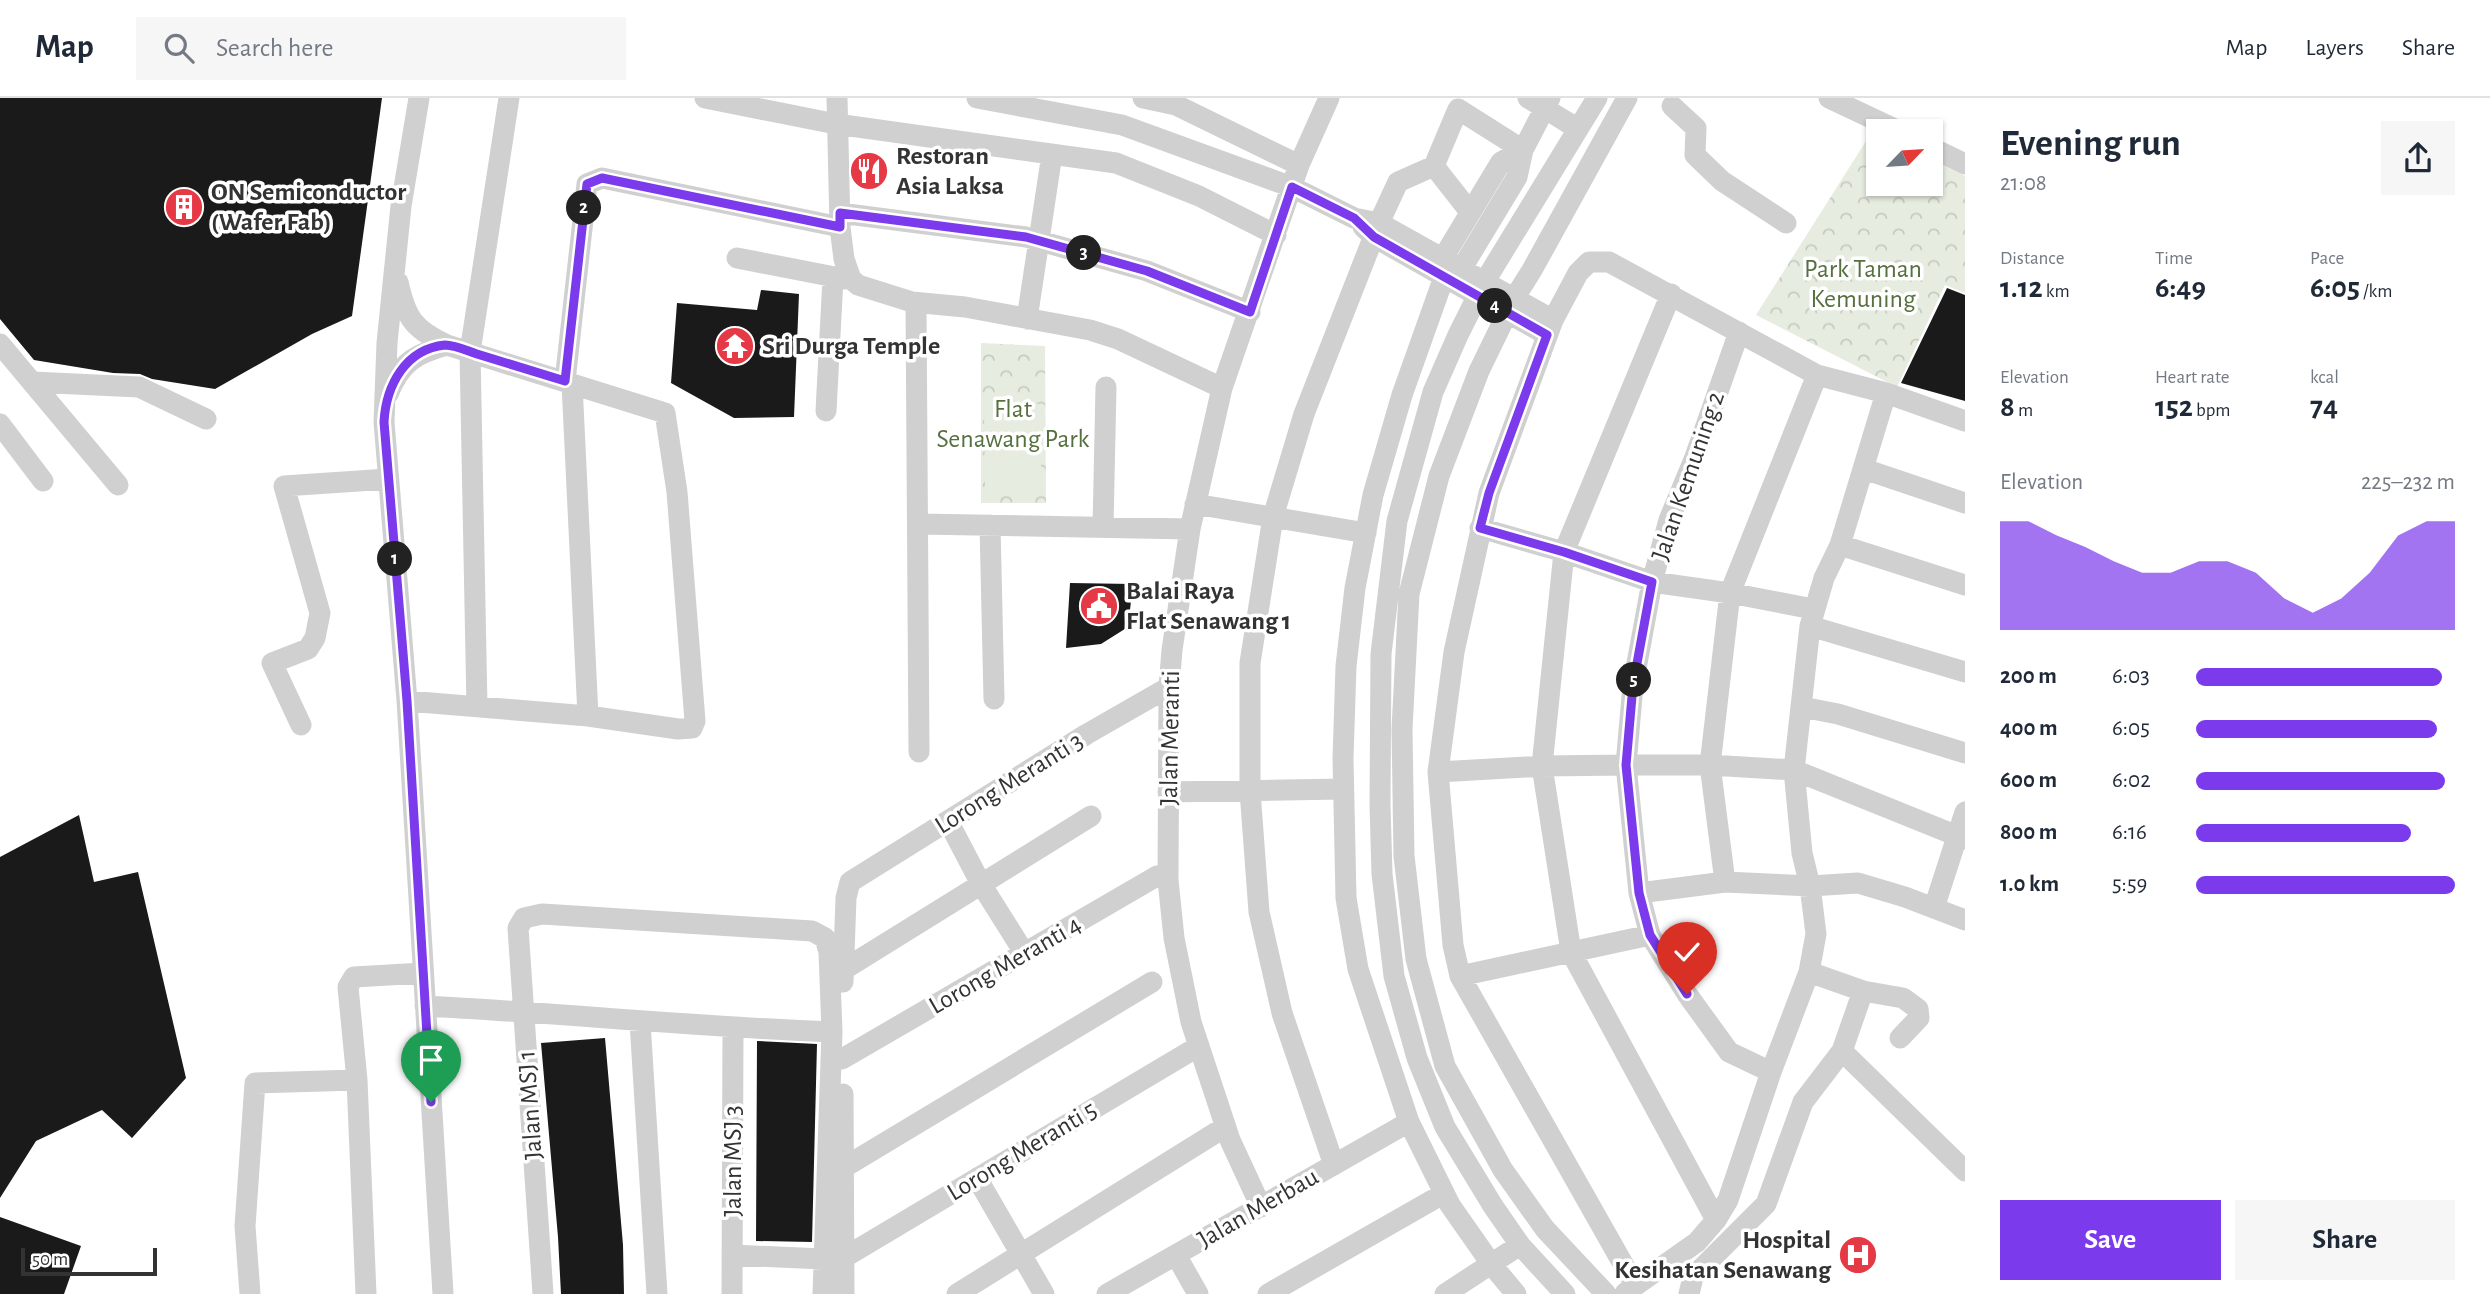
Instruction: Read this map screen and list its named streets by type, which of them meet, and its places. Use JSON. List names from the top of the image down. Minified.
{"streets":{"street":["Jalan Kemuning 2","Jalan Meranti","Lorong Meranti 3","Lorong Meranti 4","Jalan MSJ 1","Lorong Meranti 5","Jalan MSJ 3","Jalan Merbau"]},"crossings":[["Jalan Meranti","Lorong Meranti 3"],["Jalan Meranti","Lorong Meranti 4"],["Jalan Meranti","Lorong Meranti 5"],["Jalan Meranti","Jalan Merbau"]],"parks":["Park Taman Kemuning","Flat Senawang Park"],"places":{"restaurant":["Restoran Asia Laksa"],"building":["ON Semiconductor (Wafer Fab)"],"temple":["Sri Durga Temple"],"public building":["Balai Raya Flat Senawang 1"],"hospital":["Hospital Kesihatan Senawang"]},"scale_bar":"50 m","north":"top right","page":{"header":"Map","search":"Search here","nav":["Map","Layers","Share"],"heading":["Evening run","21:08"],"pins":["2","3","4","1","5"],"stats":[["Distance","1.12 km"],["Time","6:49"],["Pace","6:05 /km"],["Elevation","8 m"],["Heart rate","152 bpm"],["kcal","74"]],"chart":["Elevation","225–232 m"],"list":[{"name":"200 m","note":"6:03"},{"name":"400 m","note":"6:05"},{"name":"600 m","note":"6:02"},{"name":"800 m","note":"6:16"},{"name":"1.0 km","note":"5:59"}],"buttons":["Save","Share"],"scale":"50 m"}}
